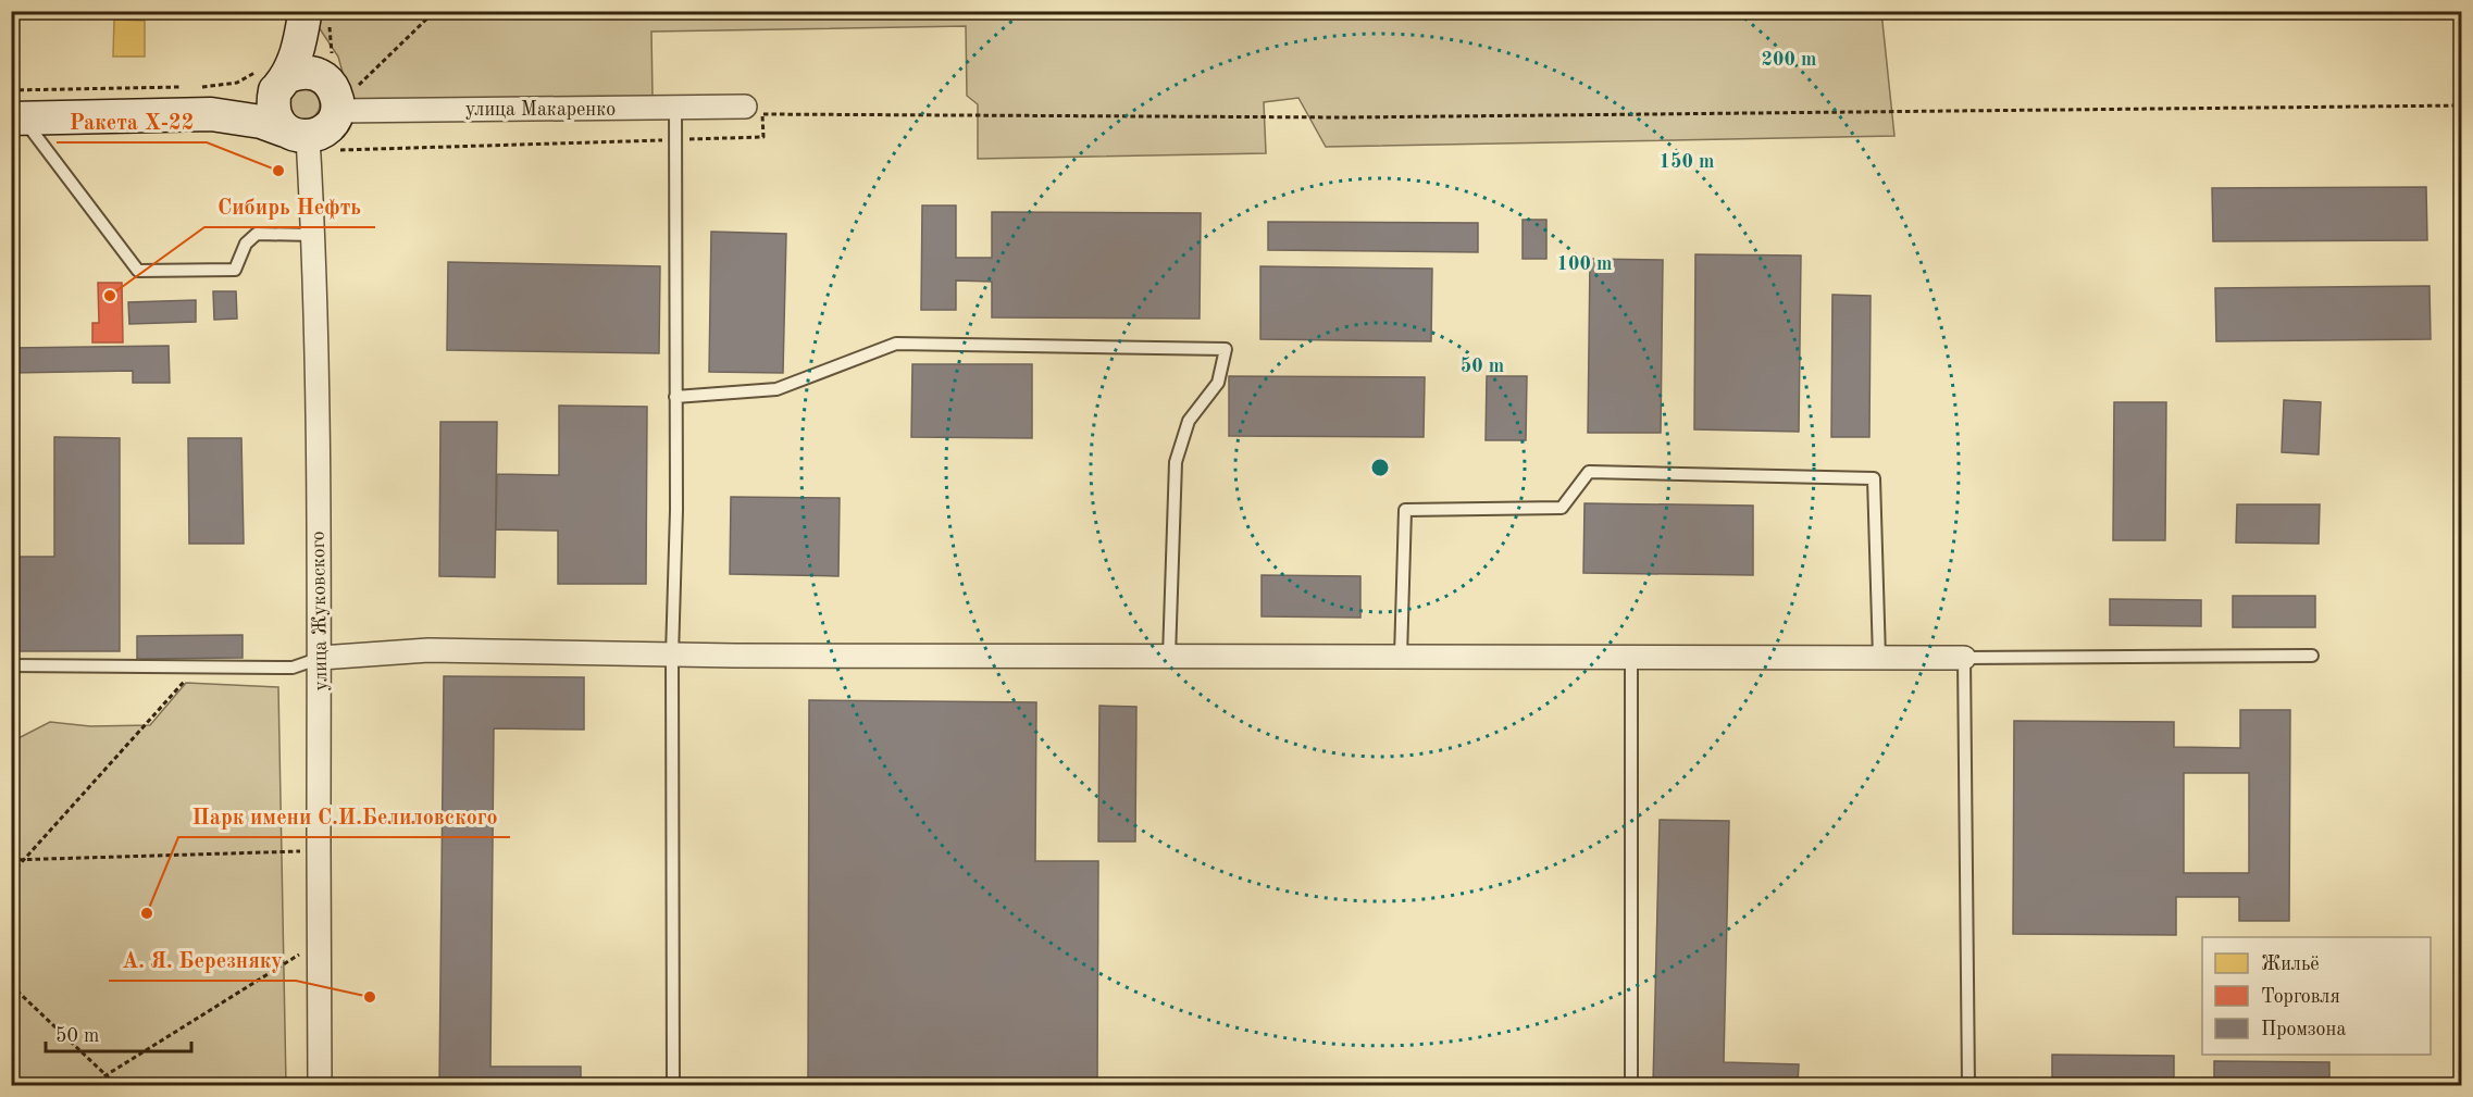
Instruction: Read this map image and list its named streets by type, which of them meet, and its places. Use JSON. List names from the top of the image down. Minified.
{"streets":{"street":["улица Макаренко","улица Жуковского"]},"crossings":[["улица Макаренко","улица Жуковского"]],"places":["Ракета Х-22","Сибирь Нефть","Парк имени С.И.Белиловского","А. Я. Березняку"],"legend":["Жильё","Торговля","Промзона"],"scale_bar":"50 m","rings":["200 m","150 m","100 m","50 m"]}
